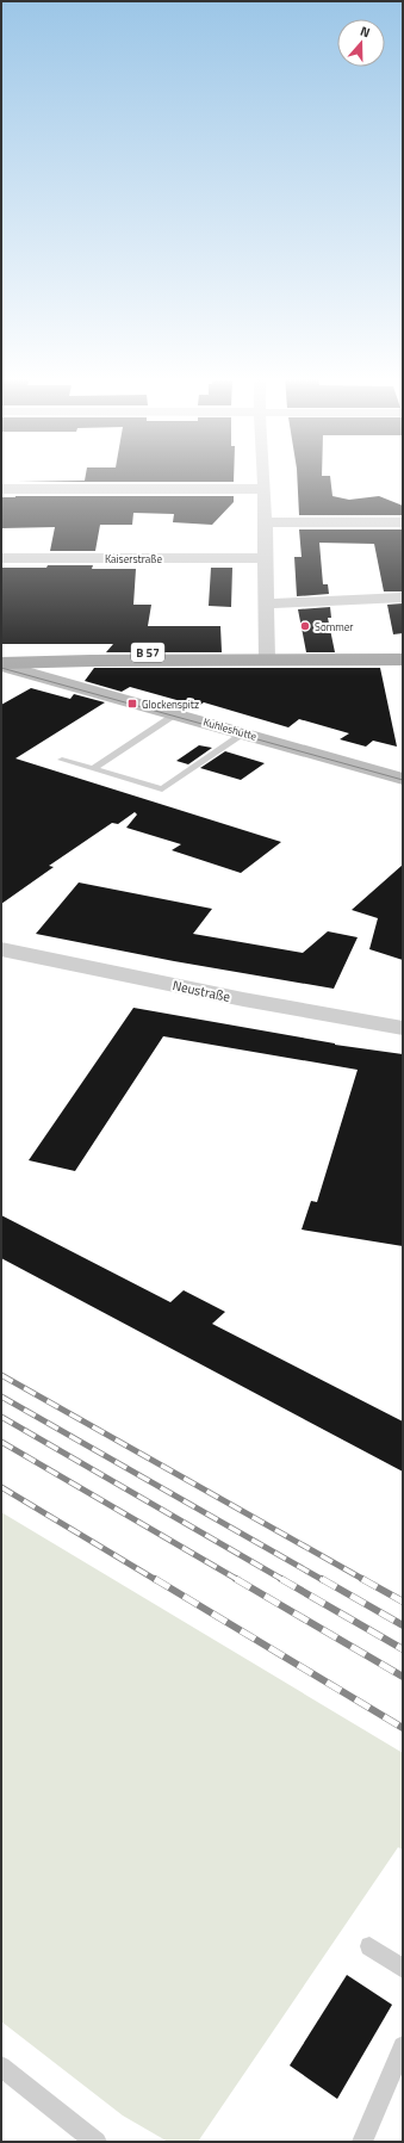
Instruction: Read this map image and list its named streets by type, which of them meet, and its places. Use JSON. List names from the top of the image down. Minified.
{"streets":{"main road":["B 57"],"street":["Kaiserstraße","Kuhleshütte","Neustraße"]},"crossings":[["B 57","Kuhleshütte"]],"places":{"other":["Sommer"],"transit":["Glockenspitz"]},"north":"top"}
